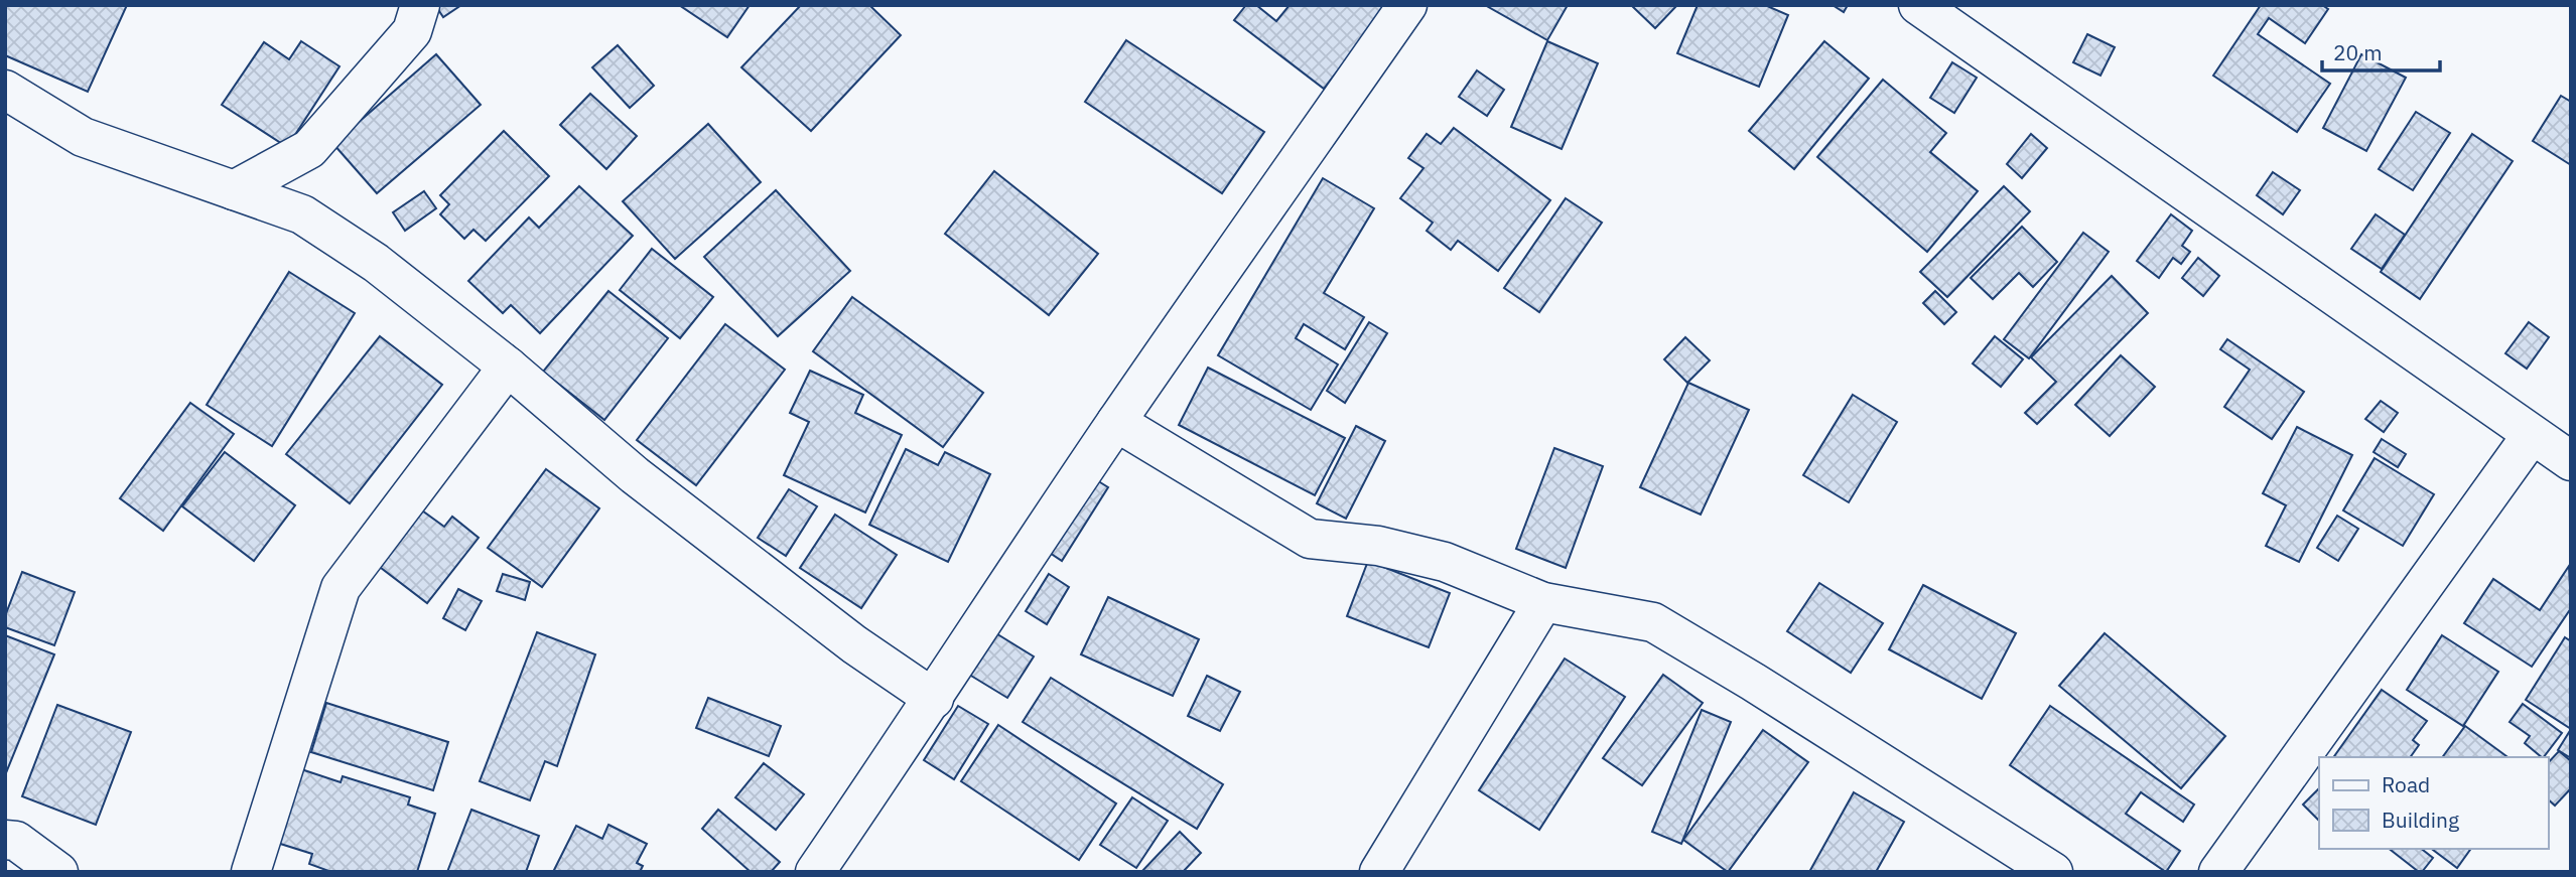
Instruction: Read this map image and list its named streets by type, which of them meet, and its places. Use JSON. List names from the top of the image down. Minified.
{"legend":["Road","Building"],"scale_bar":"20 m"}
